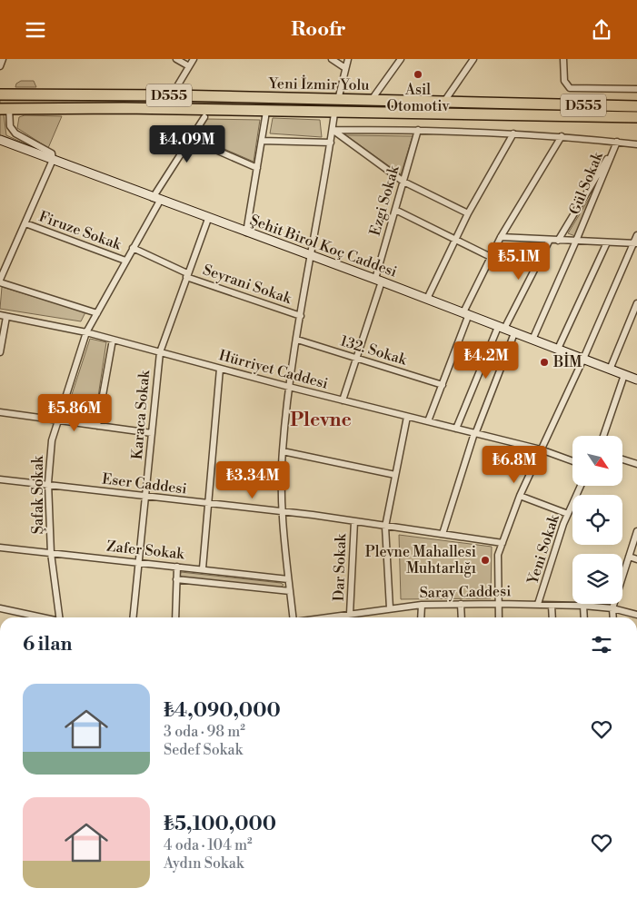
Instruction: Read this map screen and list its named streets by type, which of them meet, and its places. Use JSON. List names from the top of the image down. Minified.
{"streets":{"highway":["Yeni İzmir Yolu","D555"],"main road":["Şehit Birol Koç Caddesi"],"street":["Gül Sokak","Ezgi Sokak","Firuze Sokak","Seyrani Sokak","132. Sokak","Hürriyet Caddesi","Karaca Sokak","Eser Caddesi","Şafak Sokak","Yeni Sokak","Zafer Sokak","Dar Sokak","Saray Caddesi"]},"crossings":[["Gül Sokak","Şehit Birol Koç Caddesi"],["Ezgi Sokak","Şehit Birol Koç Caddesi"],["Ezgi Sokak","132. Sokak"],["Ezgi Sokak","Hürriyet Caddesi"],["Firuze Sokak","Şafak Sokak"],["Şehit Birol Koç Caddesi","Karaca Sokak"],["Şehit Birol Koç Caddesi","Şafak Sokak"],["Seyrani Sokak","Karaca Sokak"],["Seyrani Sokak","Şafak Sokak"],["Hürriyet Caddesi","Karaca Sokak"],["Hürriyet Caddesi","Şafak Sokak"],["Karaca Sokak","Eser Caddesi"],["Karaca Sokak","Zafer Sokak"],["Eser Caddesi","Şafak Sokak"],["Eser Caddesi","Dar Sokak"],["Şafak Sokak","Zafer Sokak"],["Yeni Sokak","Saray Caddesi"],["Dar Sokak","Saray Caddesi"]],"districts":["Plevne"],"places":["Asil Otomotiv","BİM","Plevne Mahallesi Muhtarlığı"],"north":"bottom right","page":{"header":"Roofr","price":["₺4.09M","₺5.1M","₺4.2M","₺5.86M","₺6.8M","₺3.34M"],"heading":"6 ilan","list":[{"name":"₺4,090,000","note":"3 oda · 98 m² · Sedef Sokak"},{"name":"₺5,100,000","note":"4 oda · 104 m² · Aydın Sokak"}]}}
